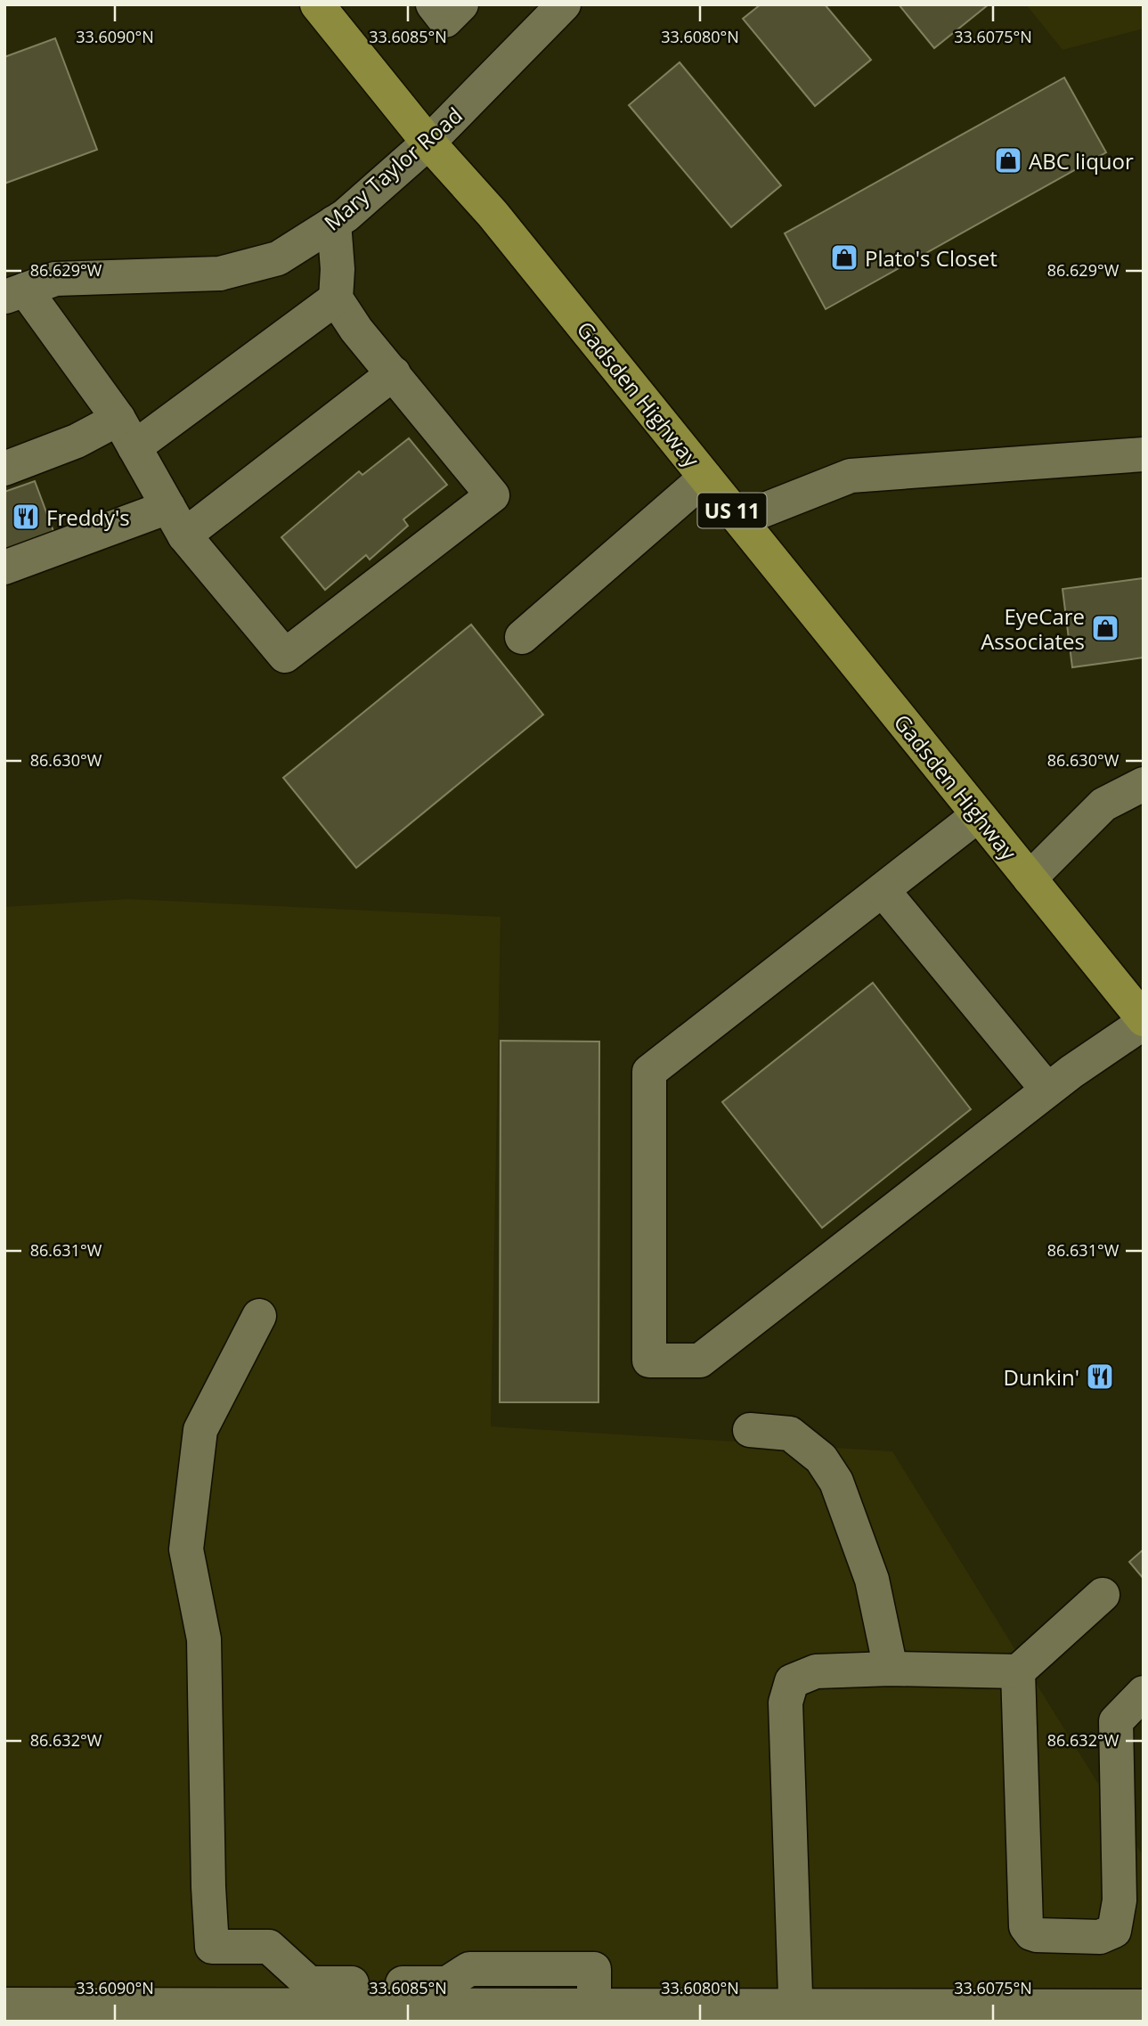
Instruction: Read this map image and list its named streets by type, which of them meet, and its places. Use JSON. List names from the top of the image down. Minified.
{"streets":{"main road":["Gadsden Highway","US 11"],"street":["Mary Taylor Road"]},"crossings":[["Mary Taylor Road","Gadsden Highway"]],"places":{"shop":["ABC liquor","Plato's Closet","EyeCare Associates"],"restaurant":["Freddy's","Dunkin'"]},"coordinates":["33.6090°N","33.6085°N","33.6080°N","33.6075°N","86.629°W","86.630°W","86.631°W","86.632°W"]}
